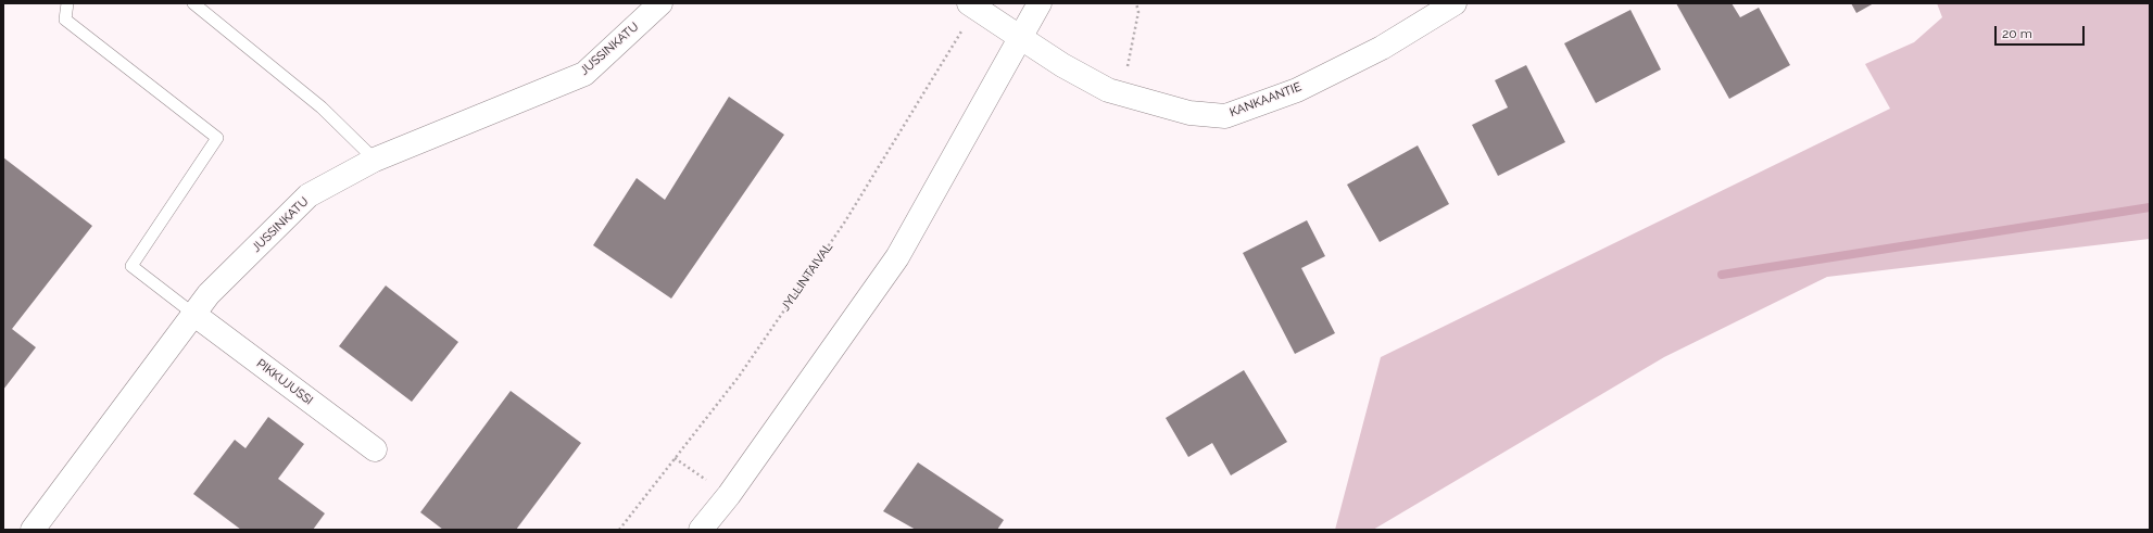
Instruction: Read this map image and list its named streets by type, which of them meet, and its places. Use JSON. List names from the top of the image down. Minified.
{"streets":{"street":["JUSSINKATU","KANKAANTIE","PIKKUJUSSI"],"path":["JYLLINTAIVAL"]},"crossings":[["JUSSINKATU","PIKKUJUSSI"],["KANKAANTIE","JYLLINTAIVAL"]],"scale_bar":"20 m"}
